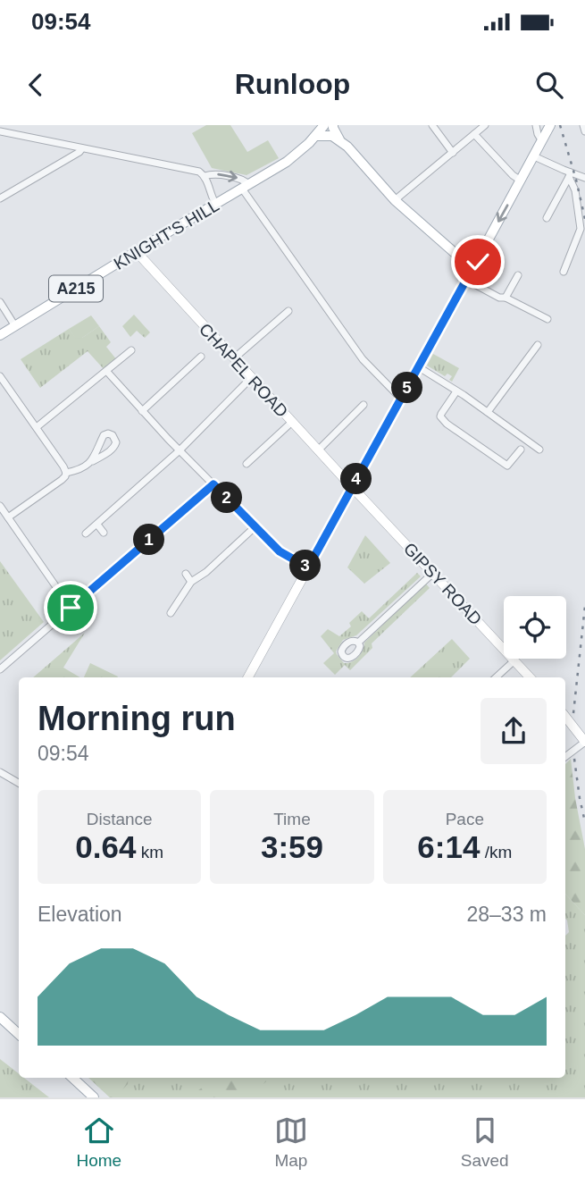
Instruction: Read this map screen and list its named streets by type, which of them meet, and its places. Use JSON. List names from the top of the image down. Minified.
{"streets":{"main road":["KNIGHT'S HILL","A215"],"street":["CHAPEL ROAD","GIPSY ROAD"]},"crossings":[["KNIGHT'S HILL","CHAPEL ROAD"],["CHAPEL ROAD","GIPSY ROAD"]],"page":{"status":"09:54","header":"Runloop","pins":["5","4","2","1","3"],"heading":["Morning run","09:54"],"stats":[["Distance","0.64 km"],["Time","3:59"],["Pace","6:14 /km"]],"chart":["Elevation","28–33 m"],"tabs":["Home","Map","Saved"]}}
